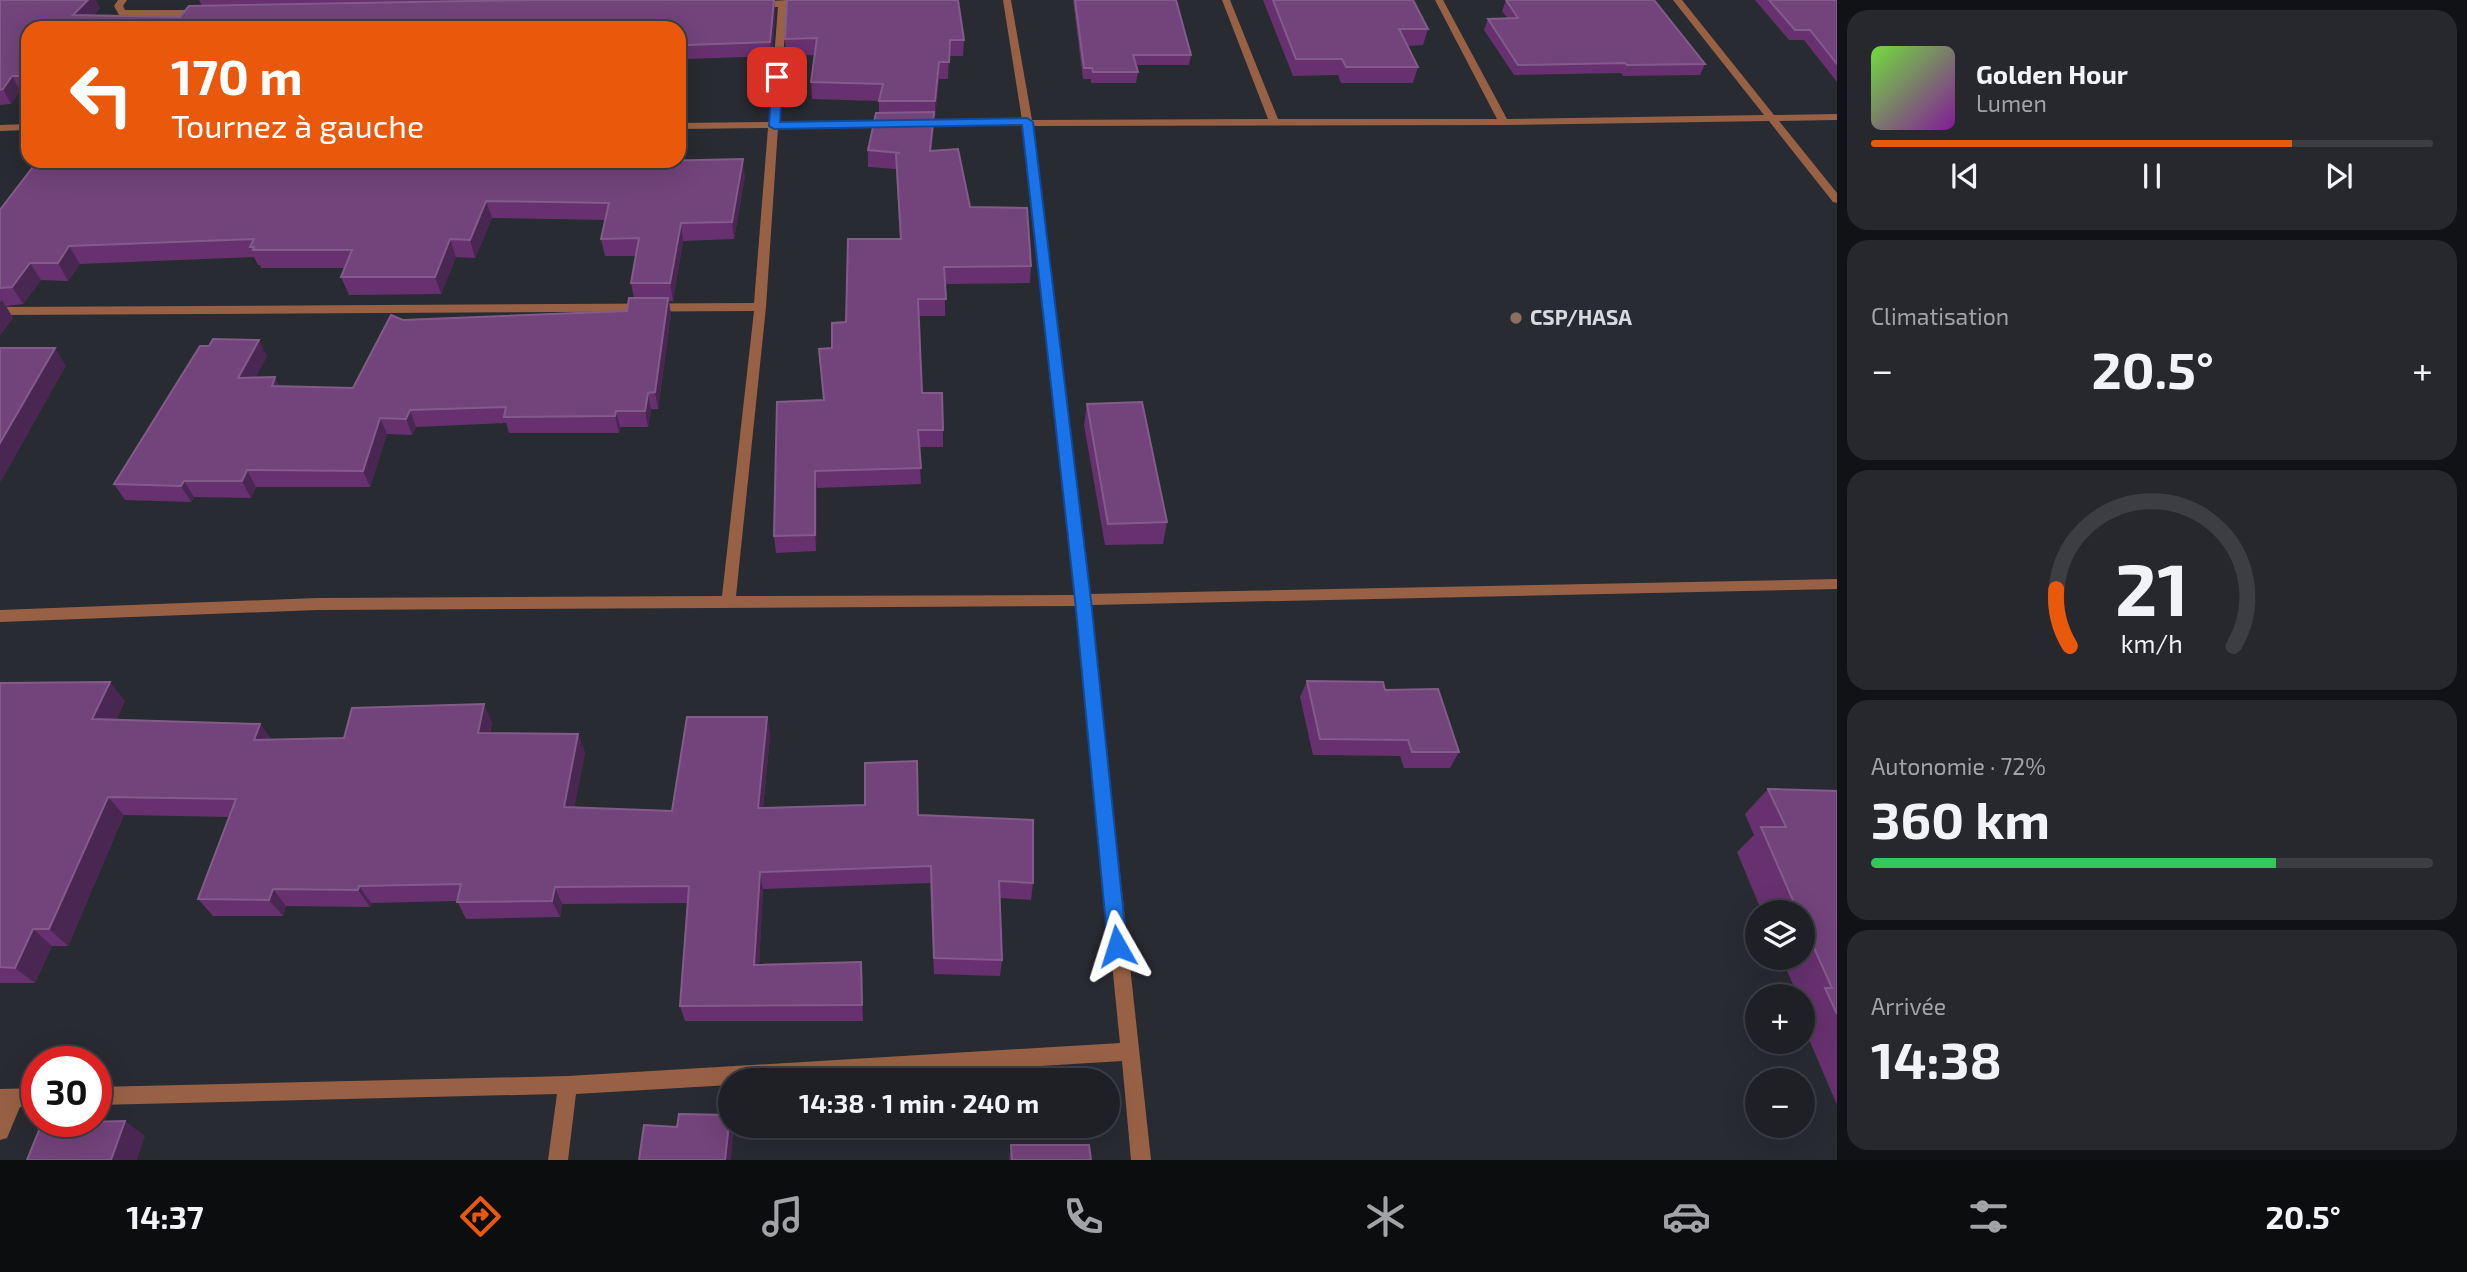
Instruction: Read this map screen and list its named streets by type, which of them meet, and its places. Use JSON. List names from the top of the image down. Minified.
{"places":["CSP/HASA"],"page":{"turn":["170 m","Tournez à gauche"],"song":["Golden Hour","Lumen"],"tile":["Climatisation",["Autonomie · 72%","360 km"],["Arrivée","14:38"]],"heat":["−","20.5°","+"],"map_buttons":["+","−"],"limit":"30","trip":"14:38 · 1 min · 240 m","tabs":["14:37","20.5°"],"gauge":["21","km/h"]}}
